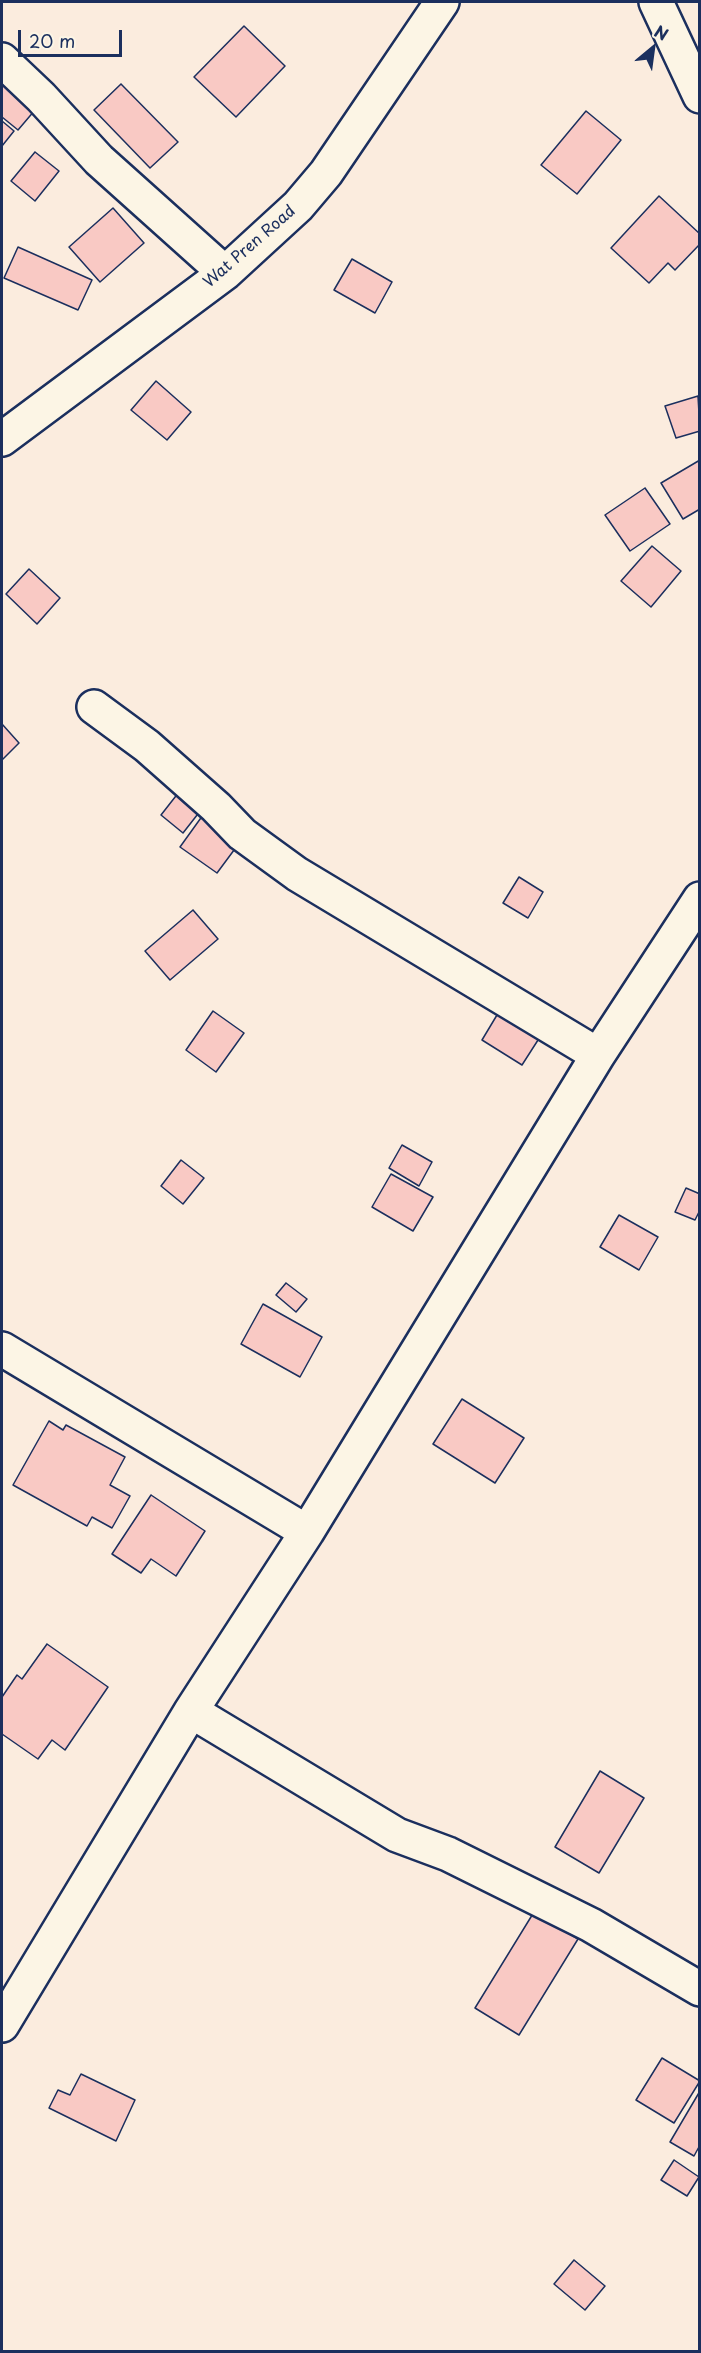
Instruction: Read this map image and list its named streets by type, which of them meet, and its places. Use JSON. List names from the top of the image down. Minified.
{"streets":{"street":["Wat Pren Road"]},"scale_bar":"20 m","north":"top right"}
